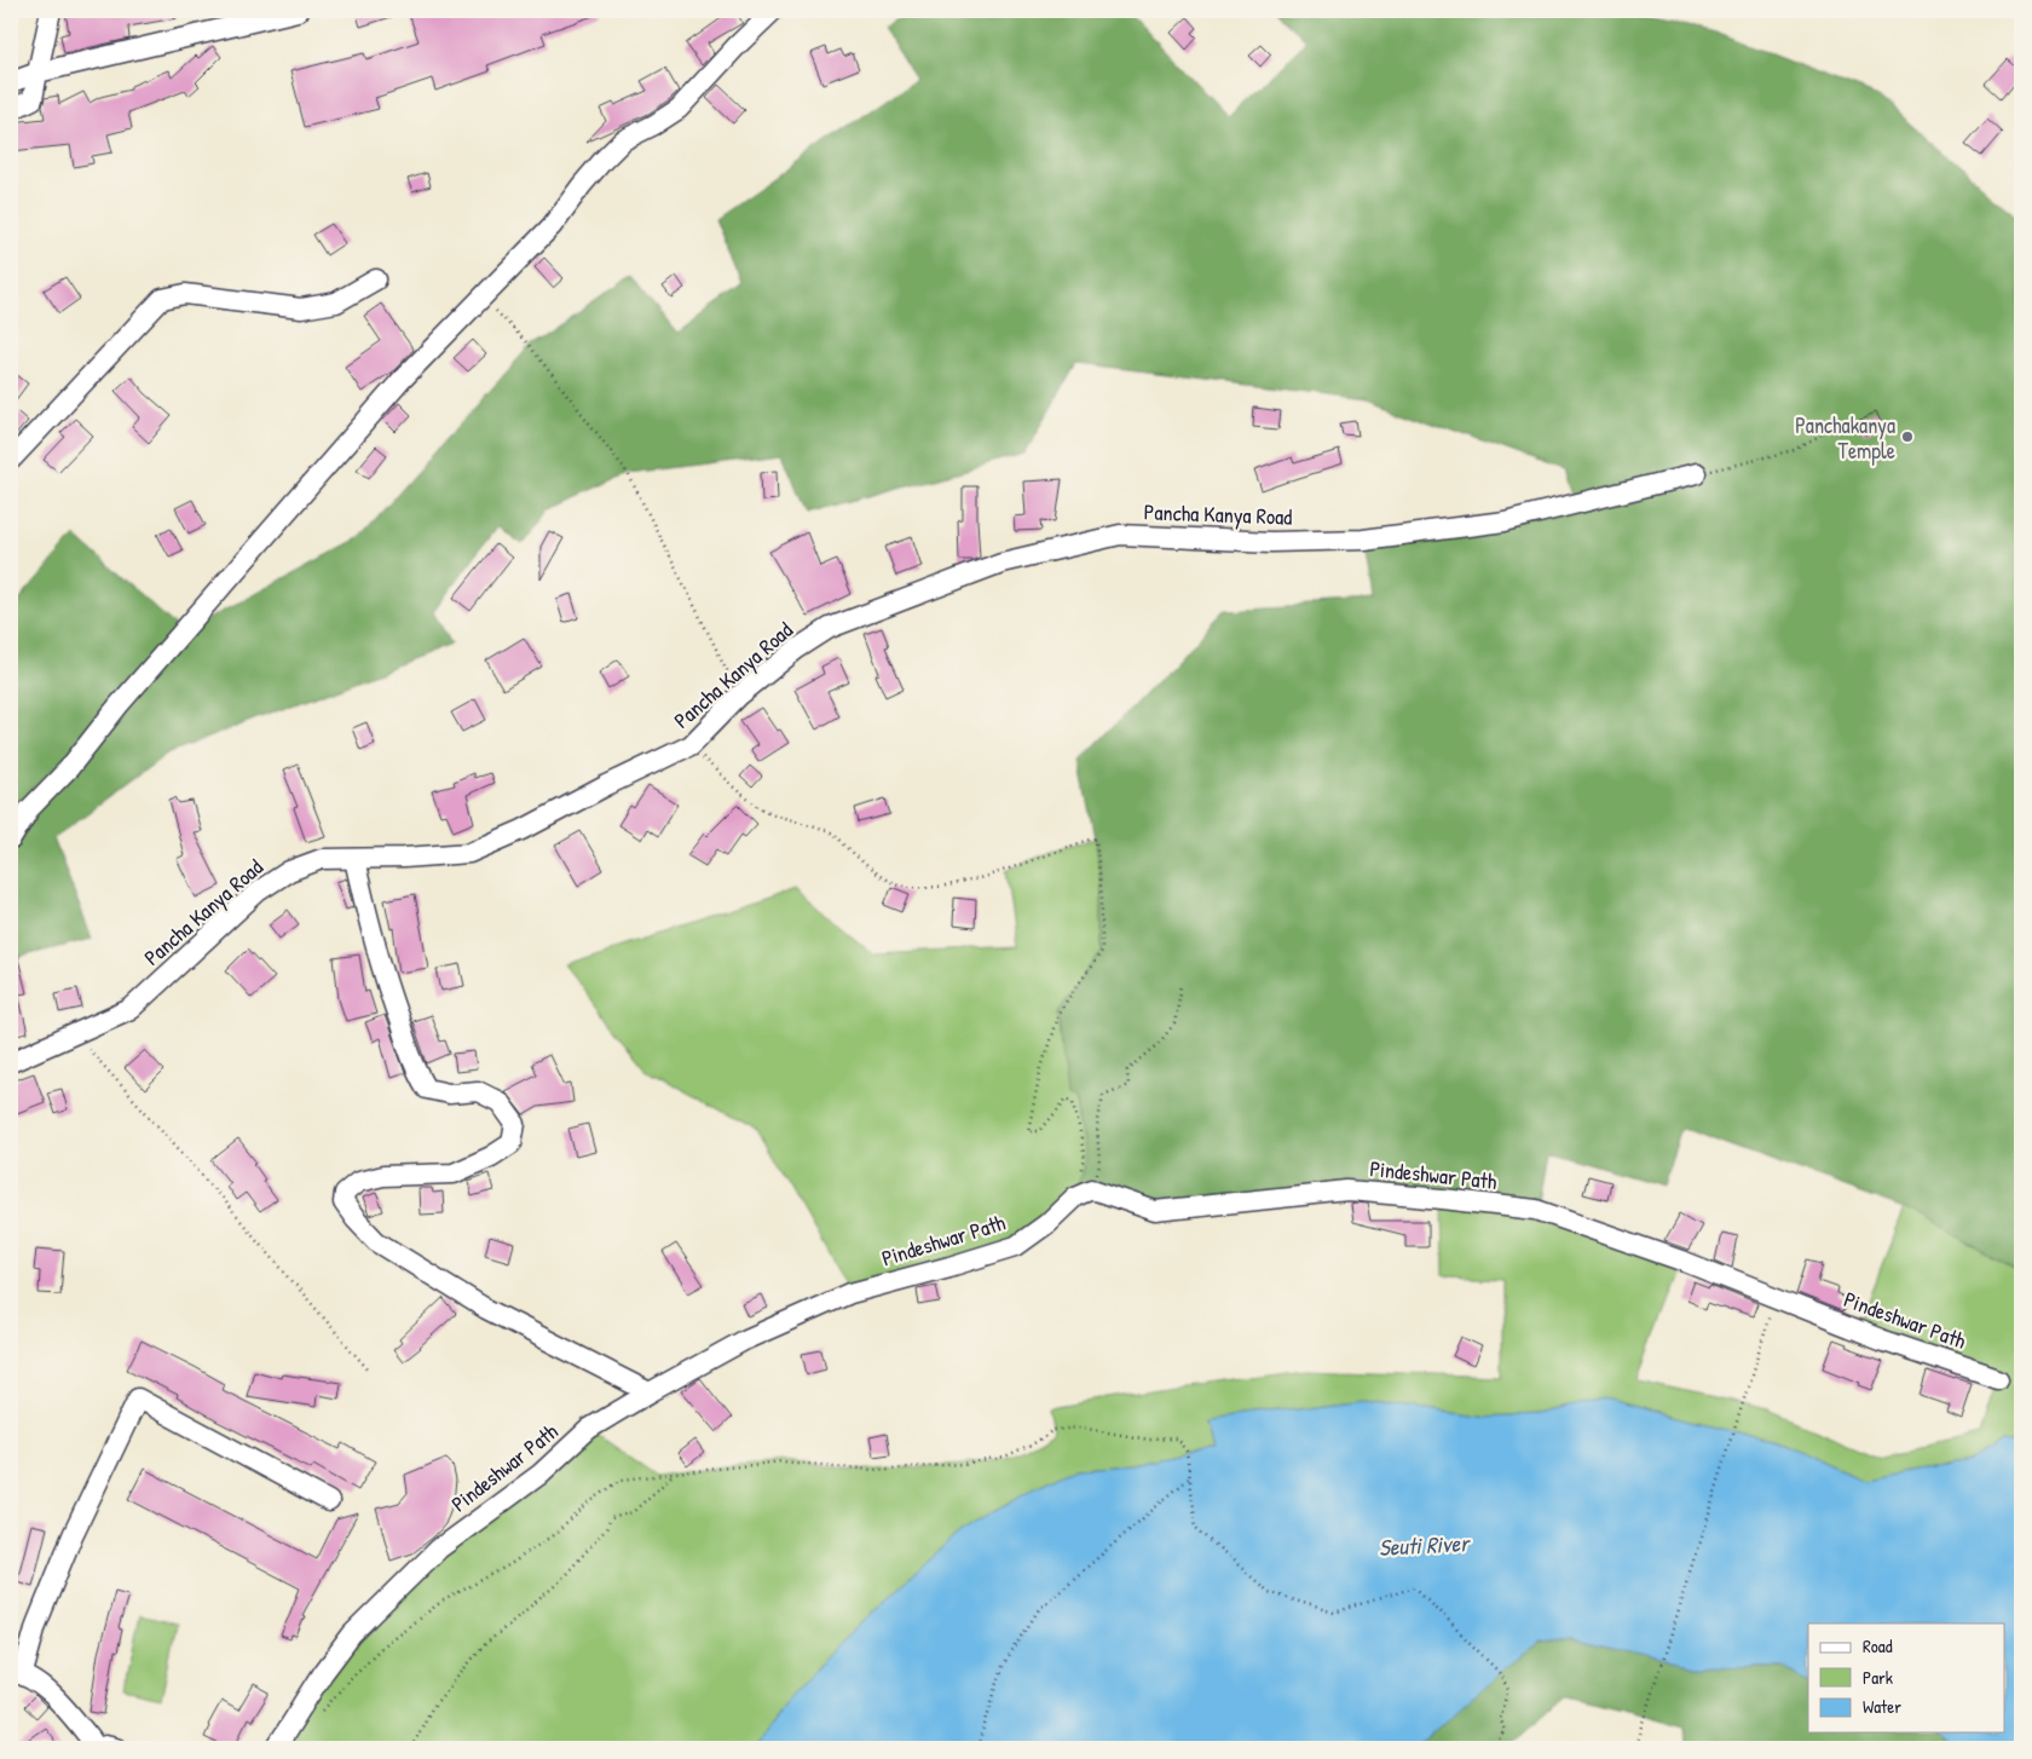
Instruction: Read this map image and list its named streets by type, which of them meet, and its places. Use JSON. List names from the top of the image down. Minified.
{"streets":{"street":["Pancha Kanya Road","Pindeshwar Path"]},"water":["Seuti River"],"places":["Panchakanya Temple"],"legend":["Road","Park","Water"]}
